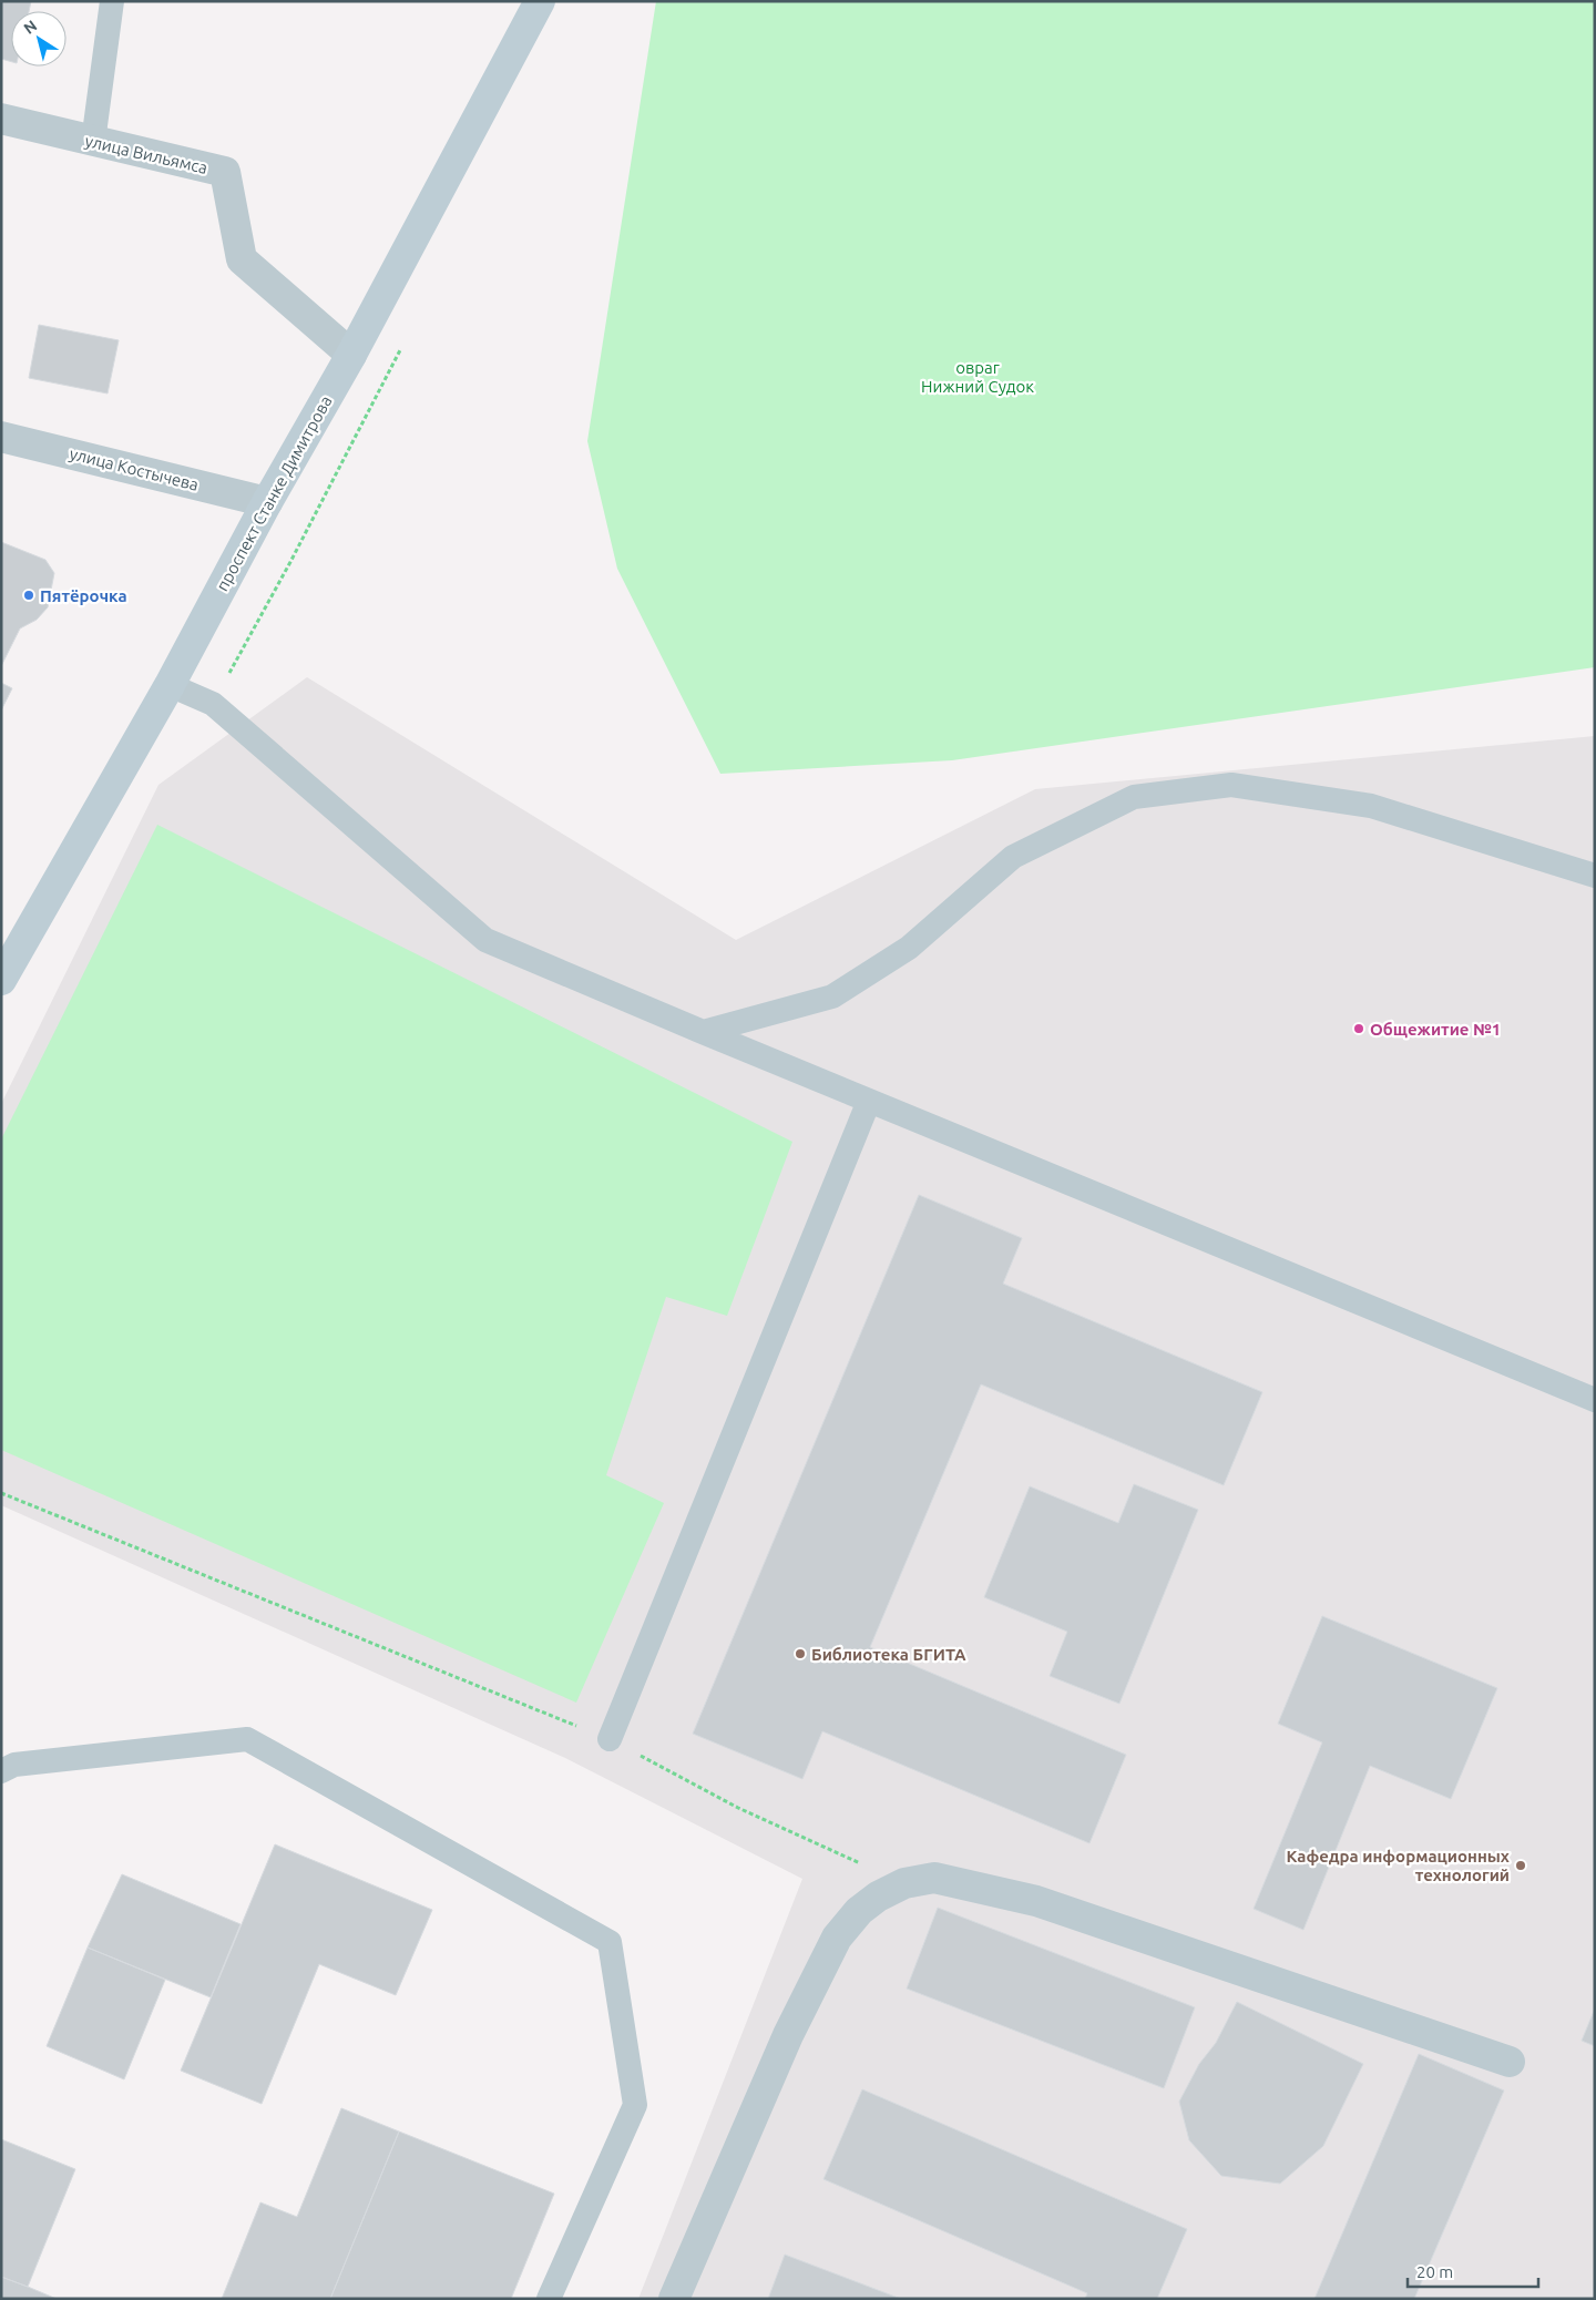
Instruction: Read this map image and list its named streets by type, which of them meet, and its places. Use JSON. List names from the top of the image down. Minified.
{"streets":{"main road":["проспект Станке Димитрова"],"street":["улица Вильямса","улица Костычева"]},"crossings":[["улица Вильямса","проспект Станке Димитрова"],["улица Костычева","проспект Станке Димитрова"]],"parks":["овраг Нижний Судок"],"places":["Пятёрочка","Общежитие №1","Библиотека БГИТА","Кафедра информационных технологий"],"scale_bar":"20 m","north":"top left"}
